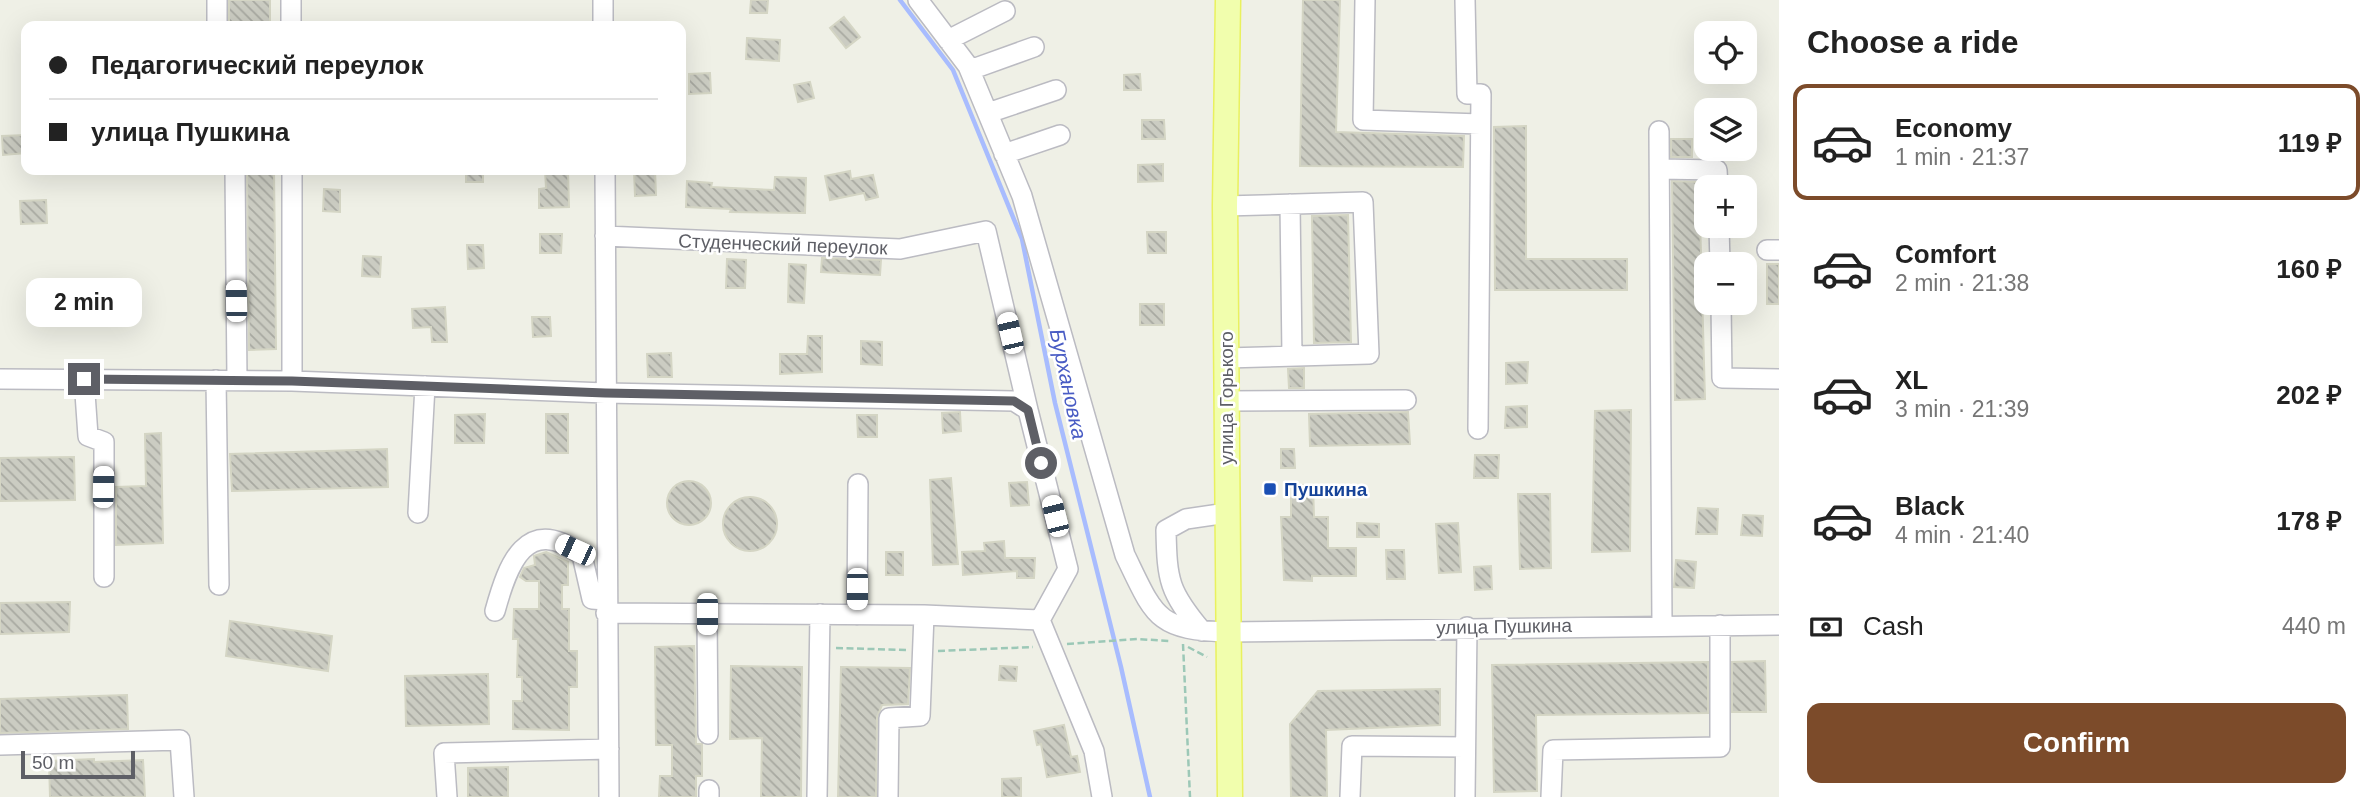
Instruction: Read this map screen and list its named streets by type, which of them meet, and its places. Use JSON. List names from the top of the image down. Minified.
{"streets":{"main road":["улица Горького"],"street":["Студенческий переулок","улица Пушкина"]},"crossings":[["улица Горького","улица Пушкина"]],"water":["Бурхановка"],"places":{"transit":["Пушкина"]},"scale_bar":"50 m","page":{"heading":"Choose a ride","map_buttons":["+","−"],"banner":["Педагогический переулок","улица Пушкина"],"list":[{"name":"Economy","note":"1 min · 21:37","value":"119 ₽"},{"name":"Comfort","note":"2 min · 21:38","value":"160 ₽"},{"name":"XL","note":"3 min · 21:39","value":"202 ₽"},{"name":"Black","note":"4 min · 21:40","value":"178 ₽"}],"bubble":"2 min","pay":["Cash","440 m"],"buttons":"Confirm","scale":"50 m"}}
